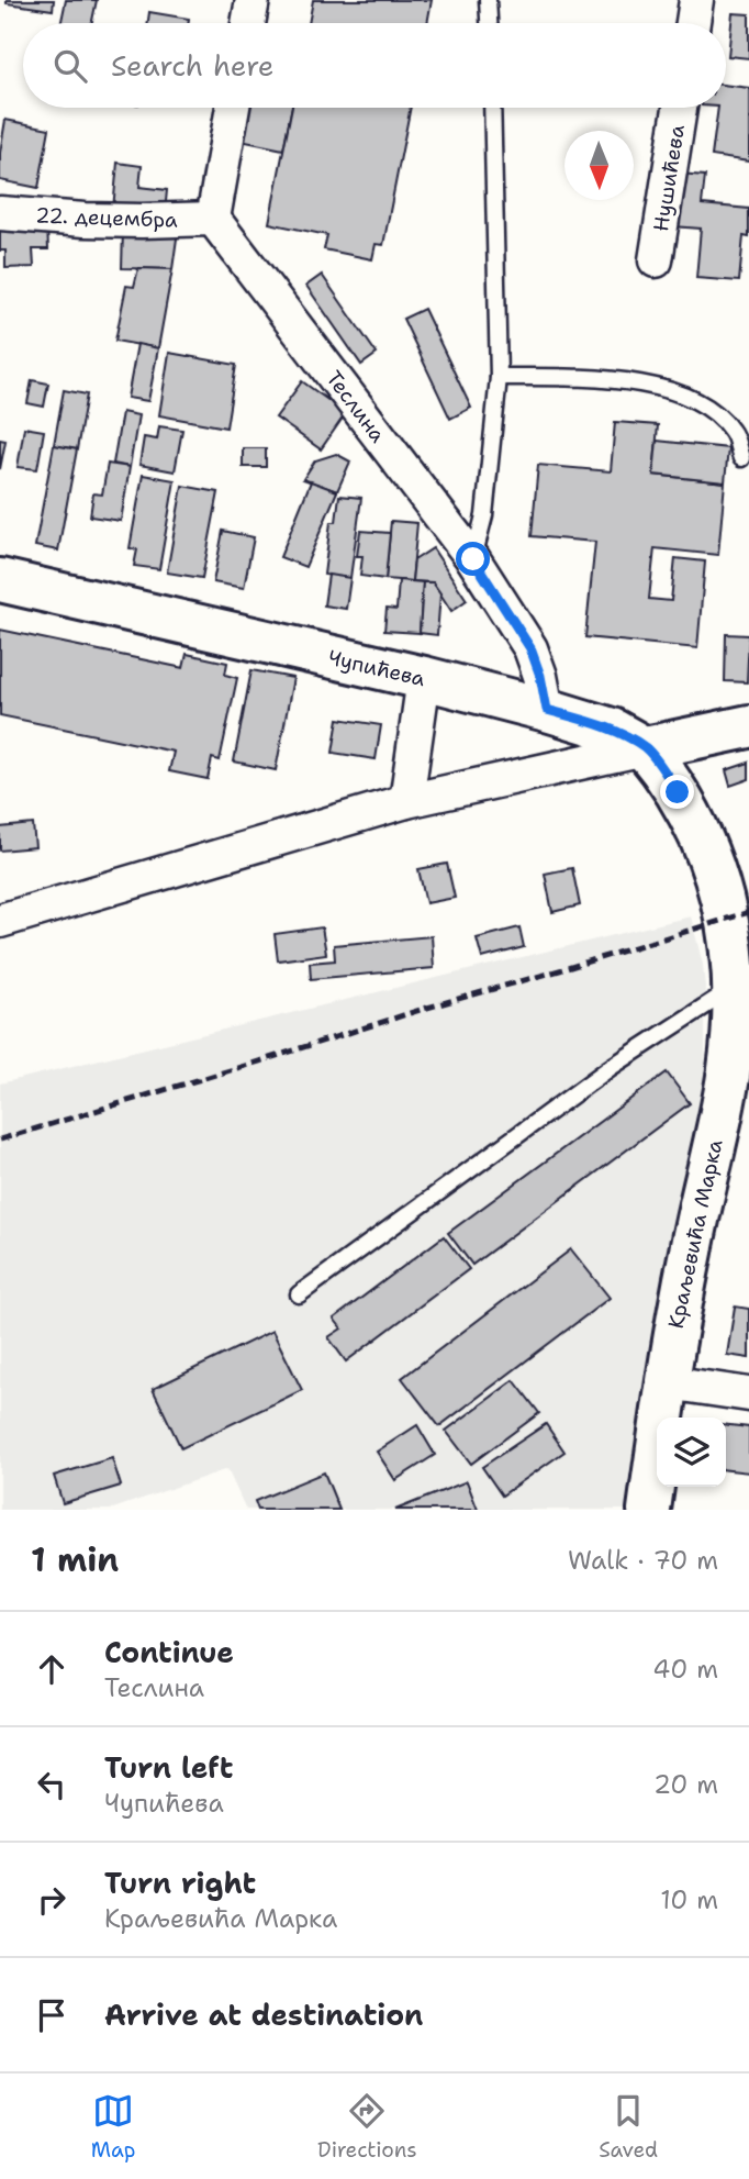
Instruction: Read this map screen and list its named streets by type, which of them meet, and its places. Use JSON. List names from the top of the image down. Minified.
{"streets":{"street":["Нушићева","22. децембра","Теслина","Чупићева","Краљевића Марка"]},"crossings":[["22. децембра","Теслина"],["Теслина","Чупићева"],["Чупићева","Краљевића Марка"]],"north":"bottom","page":{"search":"Search here","heading":["1 min","Walk · 70 m"],"list":[["Continue","Теслина","40 m"],["Turn left","Чупићева","20 m"],["Turn right","Краљевића Марка","10 m"],"Arrive at destination"],"nav":["Map","Directions","Saved"]}}
